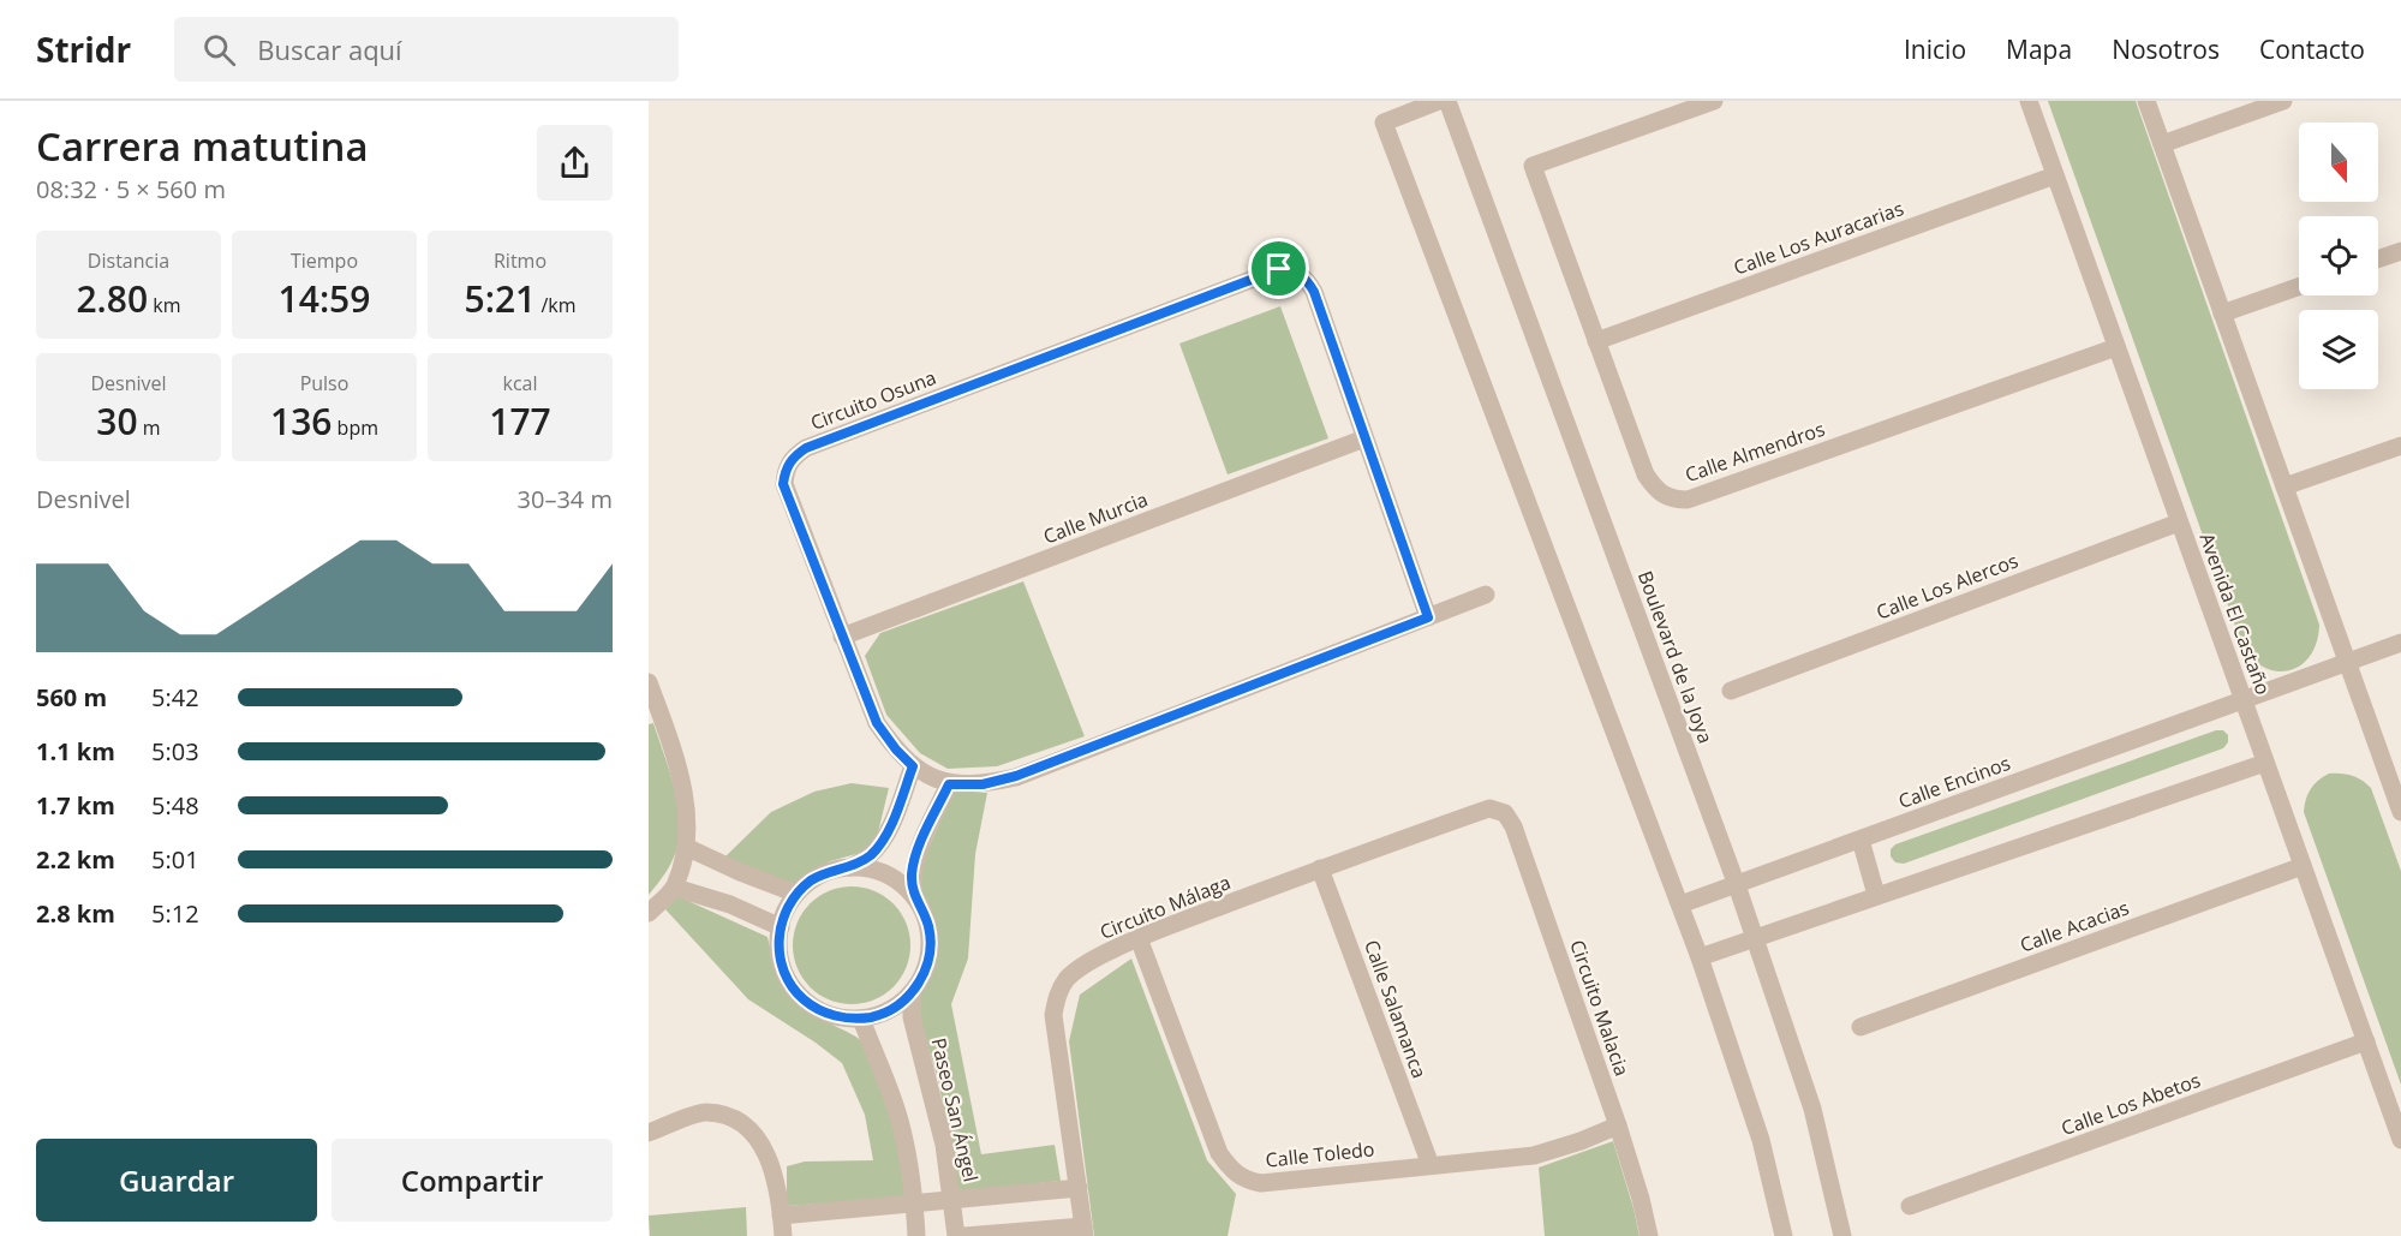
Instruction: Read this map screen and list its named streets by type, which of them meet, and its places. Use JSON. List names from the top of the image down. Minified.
{"streets":{"street":["Calle Los Auracarias","Circuito Osuna","Calle Almendros","Calle Murcia","Calle Los Alercos","Avenida El Castaño","Boulevard de la Joya","Calle Encinos","Circuito Málaga","Calle Acacias","Circuito Malacia","Calle Salamanca","Calle Los Abetos","Paseo San Ángel","Calle Toledo"]},"crossings":[["Calle Los Auracarias","Calle Almendros"],["Calle Los Auracarias","Avenida El Castaño"],["Circuito Osuna","Calle Murcia"],["Calle Almendros","Avenida El Castaño"],["Calle Los Alercos","Avenida El Castaño"],["Avenida El Castaño","Calle Encinos"],["Avenida El Castaño","Calle Acacias"],["Avenida El Castaño","Calle Los Abetos"],["Boulevard de la Joya","Calle Encinos"],["Circuito Málaga","Circuito Malacia"],["Circuito Málaga","Calle Salamanca"],["Circuito Málaga","Calle Toledo"],["Circuito Malacia","Calle Toledo"],["Calle Salamanca","Calle Toledo"]],"north":"bottom","page":{"header":"Stridr","search":"Buscar aquí","nav":["Inicio","Mapa","Nosotros","Contacto"],"heading":["Carrera matutina","08:32 · 5 × 560 m"],"stats":[["Distancia","2.80 km"],["Tiempo","14:59"],["Ritmo","5:21 /km"],["Desnivel","30 m"],["Pulso","136 bpm"],["kcal","177"]],"chart":["Desnivel","30–34 m"],"list":[{"name":"560 m","note":"5:42"},{"name":"1.1 km","note":"5:03"},{"name":"1.7 km","note":"5:48"},{"name":"2.2 km","note":"5:01"},{"name":"2.8 km","note":"5:12"}],"buttons":["Guardar","Compartir"]}}
